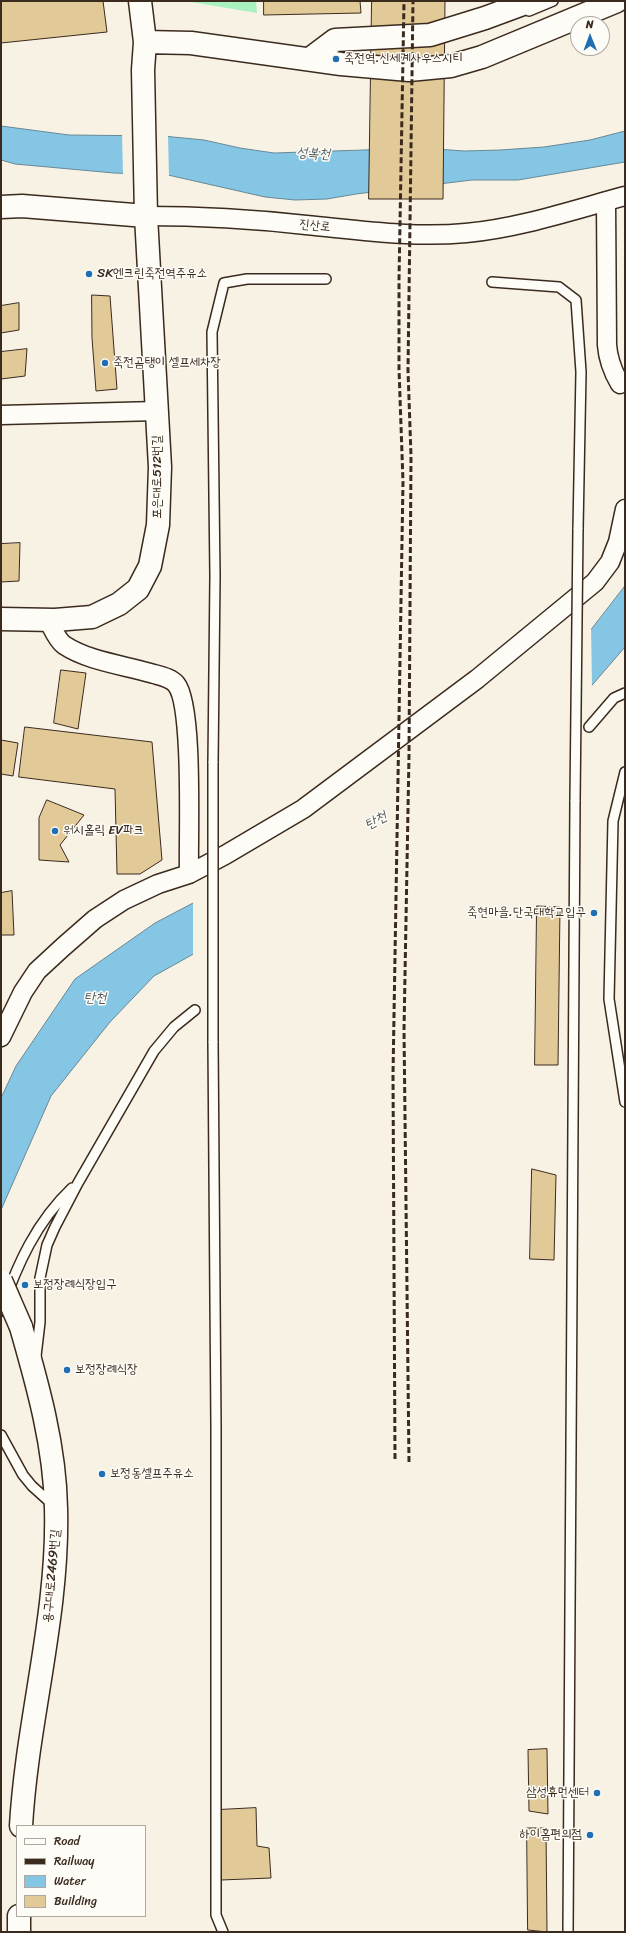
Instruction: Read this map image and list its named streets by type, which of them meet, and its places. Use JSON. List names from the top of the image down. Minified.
{"streets":{"street":["진산로","포은대로512번길","용구대로2469번길"]},"crossings":[["진산로","포은대로512번길"]],"water":["성복천","탄천"],"places":["죽전역.신세계사우스시티","SK엔크린죽전역주유소","죽전곰탱이 셀프세차장","워시홀릭 EV파크","죽현마을.단국대학교입구","보정장례식장입구","보정장례식장","보정동셀프주유소","삼성휴먼센터","하이홈편의점"],"legend":["Road","Railway","Water","Building"],"north":"top"}
